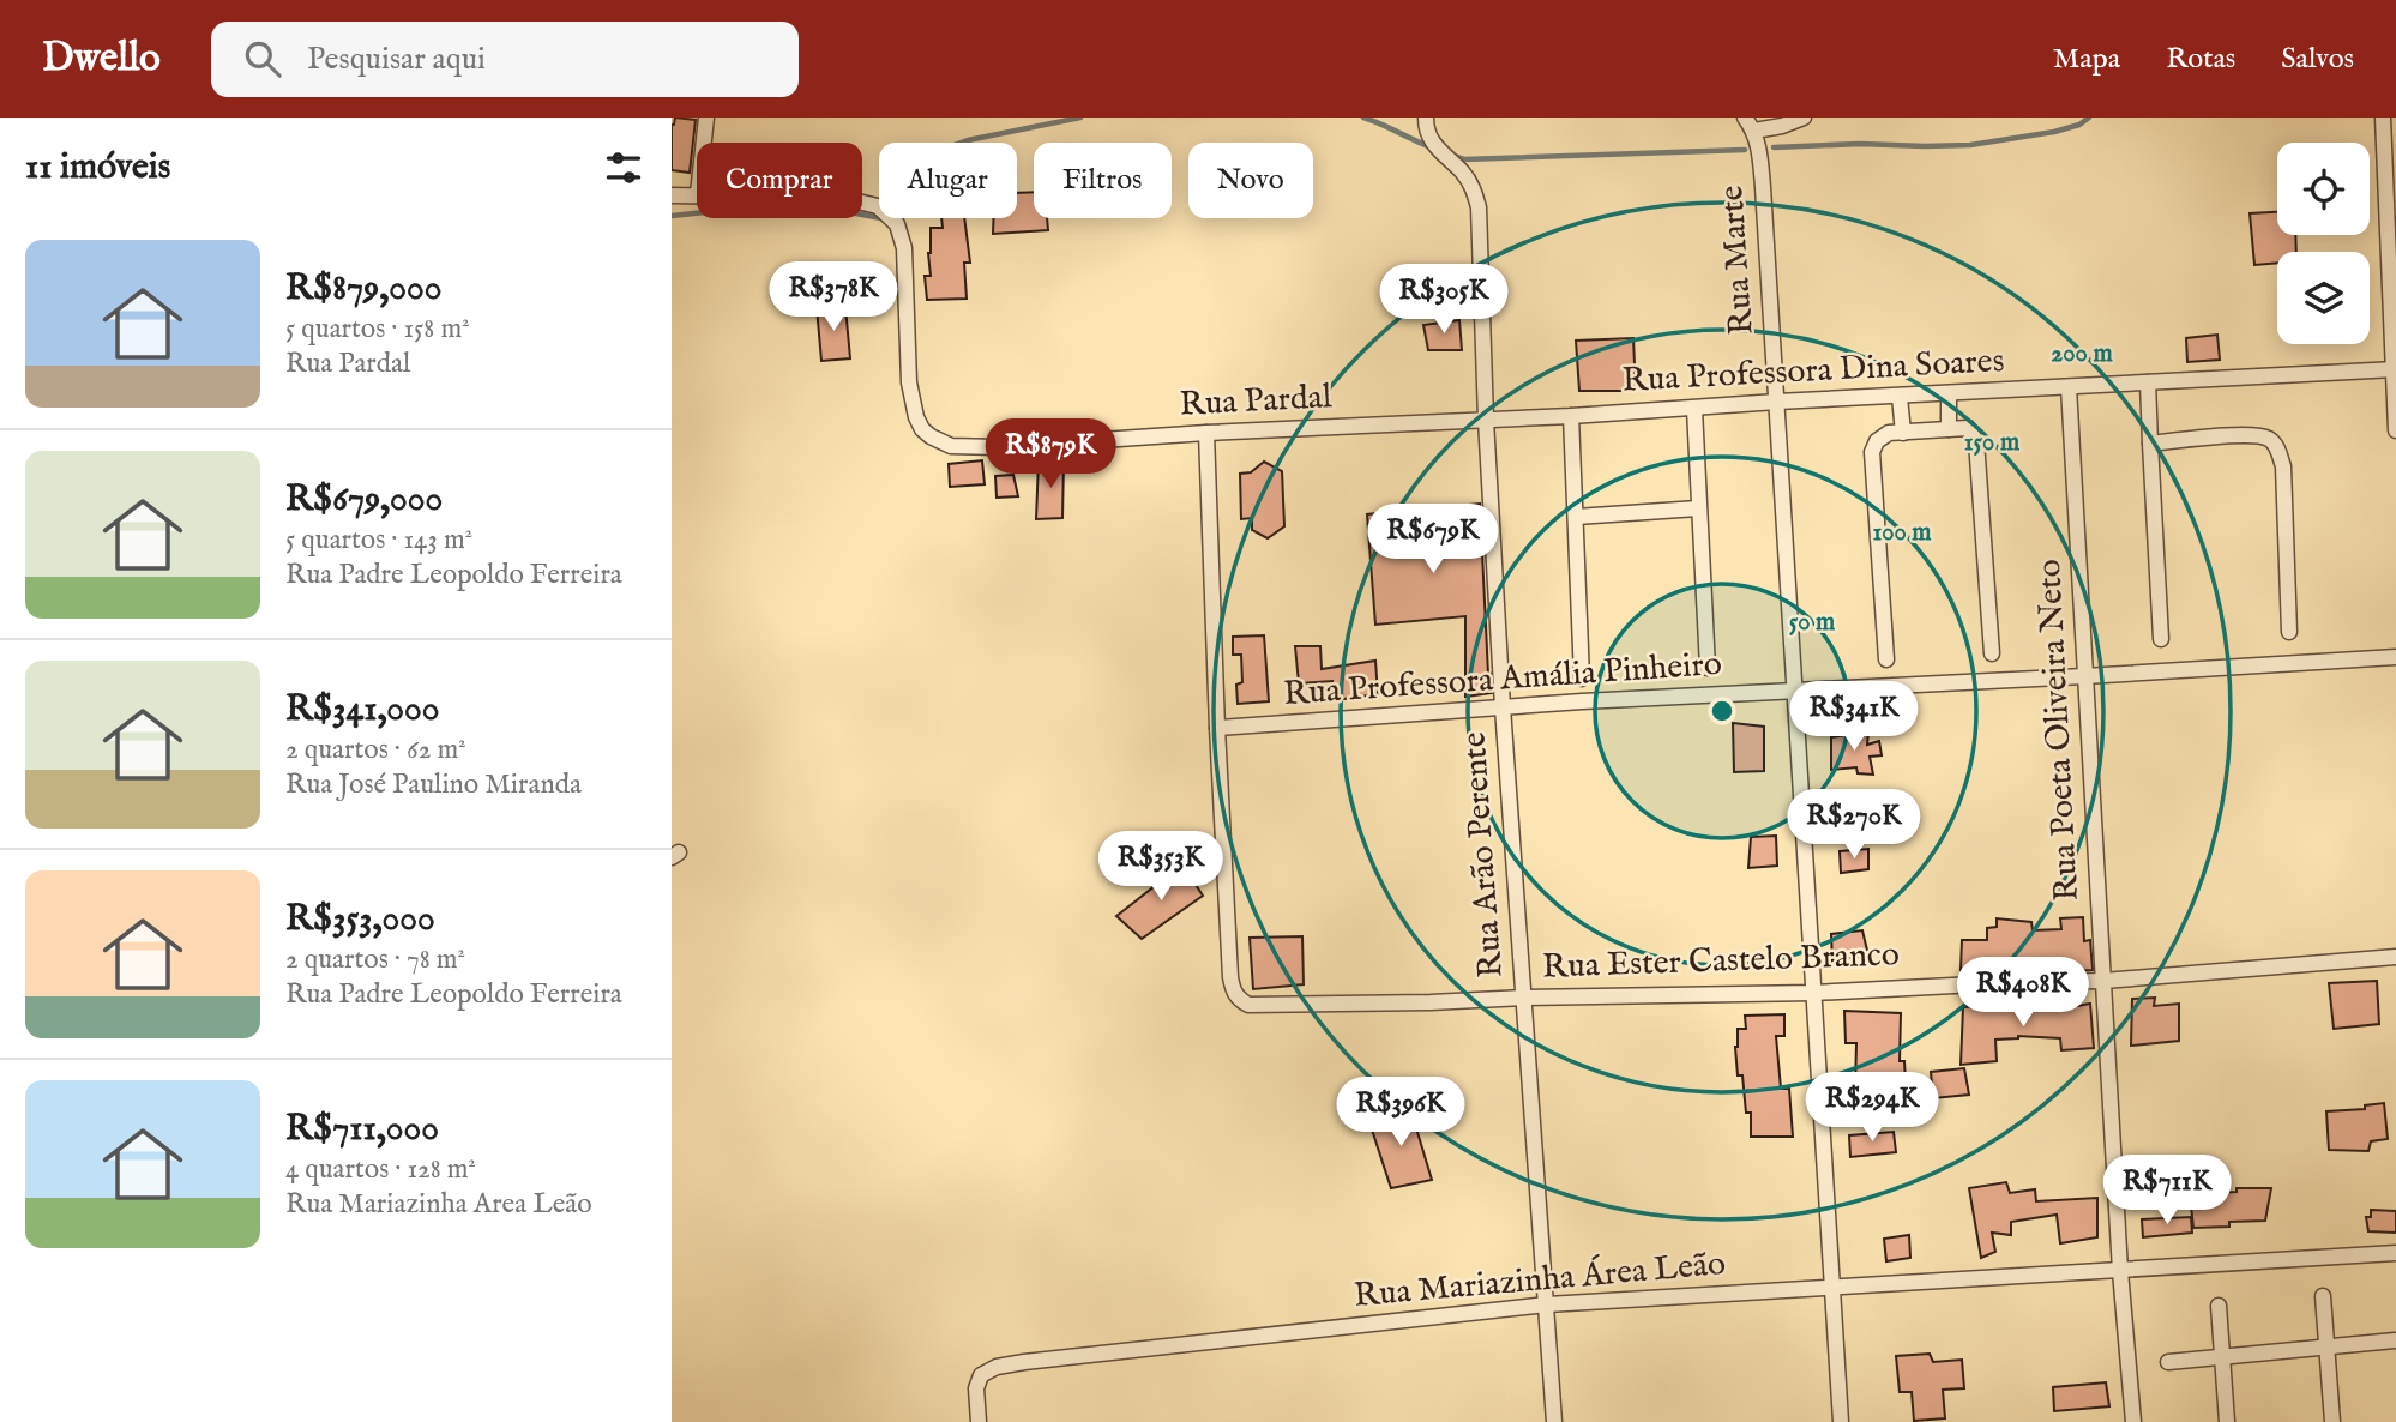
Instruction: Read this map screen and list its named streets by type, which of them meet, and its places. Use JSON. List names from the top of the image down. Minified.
{"streets":{"street":["Rua Marte","Rua Professora Dina Soares","Rua Pardal","Rua Professora Amália Pinheiro","Rua Poeta Oliveira Neto","Rua Arão Perente","Rua Ester Castelo Branco","Rua Mariazinha Área Leão"]},"crossings":[["Rua Marte","Rua Professora Dina Soares"],["Rua Marte","Rua Professora Amália Pinheiro"],["Rua Marte","Rua Ester Castelo Branco"],["Rua Marte","Rua Mariazinha Área Leão"],["Rua Professora Dina Soares","Rua Pardal"],["Rua Professora Dina Soares","Rua Poeta Oliveira Neto"],["Rua Professora Dina Soares","Rua Arão Perente"],["Rua Pardal","Rua Arão Perente"],["Rua Professora Amália Pinheiro","Rua Poeta Oliveira Neto"],["Rua Professora Amália Pinheiro","Rua Arão Perente"],["Rua Professora Amália Pinheiro","Rua Ester Castelo Branco"],["Rua Poeta Oliveira Neto","Rua Ester Castelo Branco"],["Rua Poeta Oliveira Neto","Rua Mariazinha Área Leão"],["Rua Arão Perente","Rua Ester Castelo Branco"],["Rua Arão Perente","Rua Mariazinha Área Leão"]],"page":{"header":"Dwello","search":"Pesquisar aqui","nav":["Mapa","Rotas","Salvos"],"heading":"11 imóveis","chip":["Comprar","Alugar","Filtros","Novo"],"list":[{"name":"R$879,000","note":"5 quartos · 158 m² · Rua Pardal"},{"name":"R$679,000","note":"5 quartos · 143 m² · Rua Padre Leopoldo Ferreira"},{"name":"R$341,000","note":"2 quartos · 62 m² · Rua José Paulino Miranda"},{"name":"R$353,000","note":"2 quartos · 78 m² · Rua Padre Leopoldo Ferreira"},{"name":"R$711,000","note":"4 quartos · 128 m² · Rua Mariazinha Area Leão"}],"price":["R$378K","R$305K","R$879K","R$679K","R$341K","R$270K","R$353K","R$408K","R$294K","R$396K","R$711K"]},"rings":["200 m","150 m","100 m","50 m"]}
